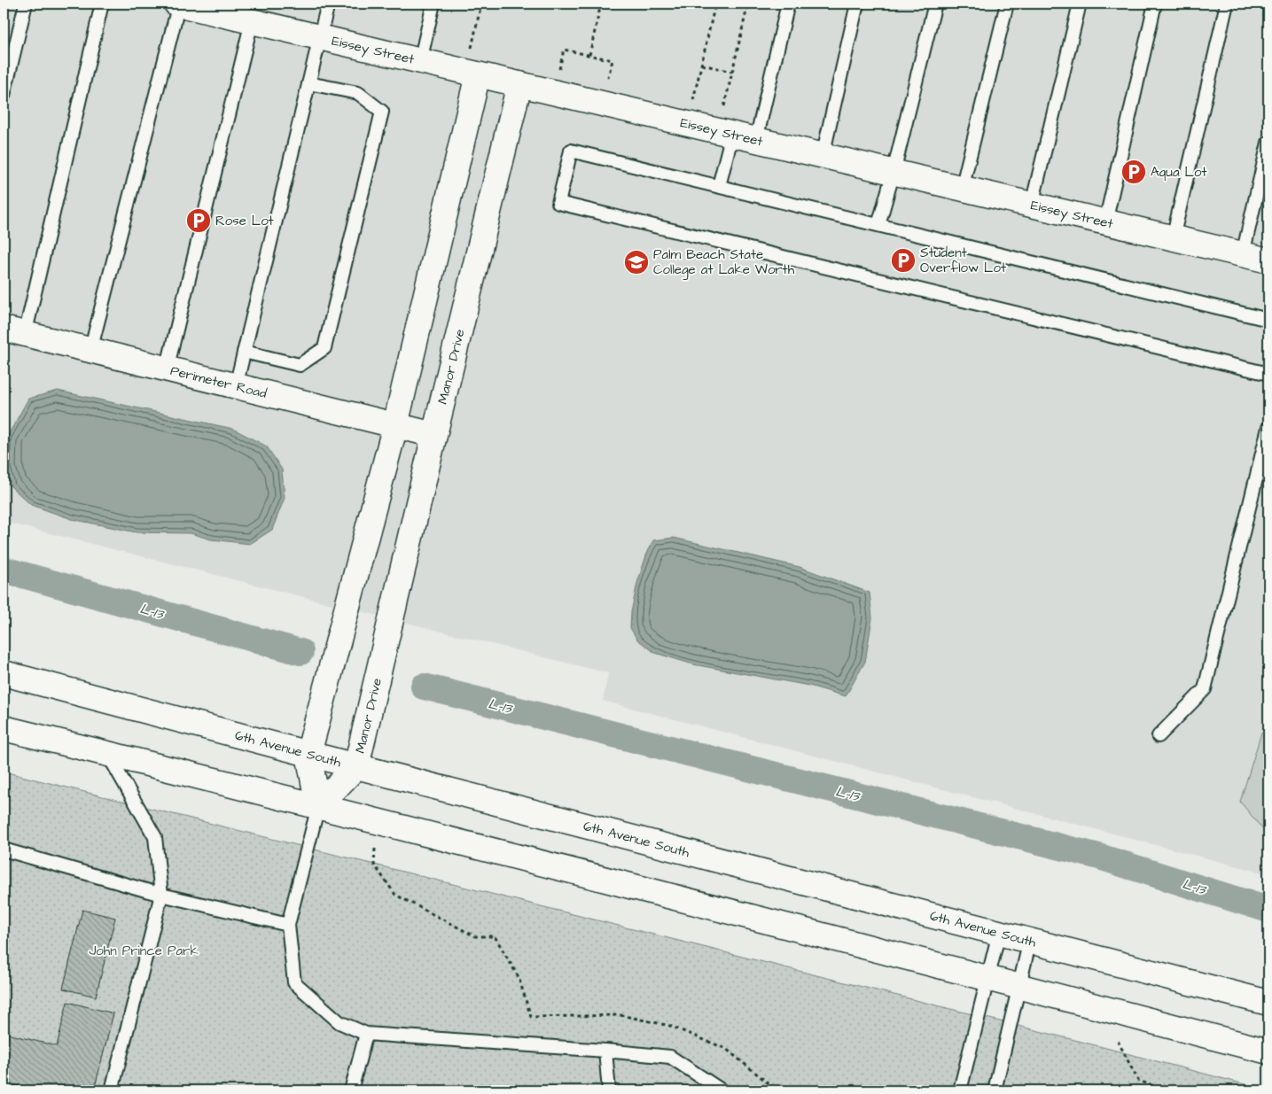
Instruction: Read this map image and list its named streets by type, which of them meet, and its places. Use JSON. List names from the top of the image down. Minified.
{"streets":{"street":["Eissey Street","Manor Drive","Perimeter Road","6th Avenue South"]},"crossings":[["Eissey Street","Manor Drive"],["Manor Drive","Perimeter Road"],["Manor Drive","6th Avenue South"]],"water":["L-13"],"parks":["John Prince Park"],"places":{"parking":["Aqua Lot","Rose Lot","Student Overflow Lot"],"school or university":["Palm Beach State College at Lake Worth"]}}
